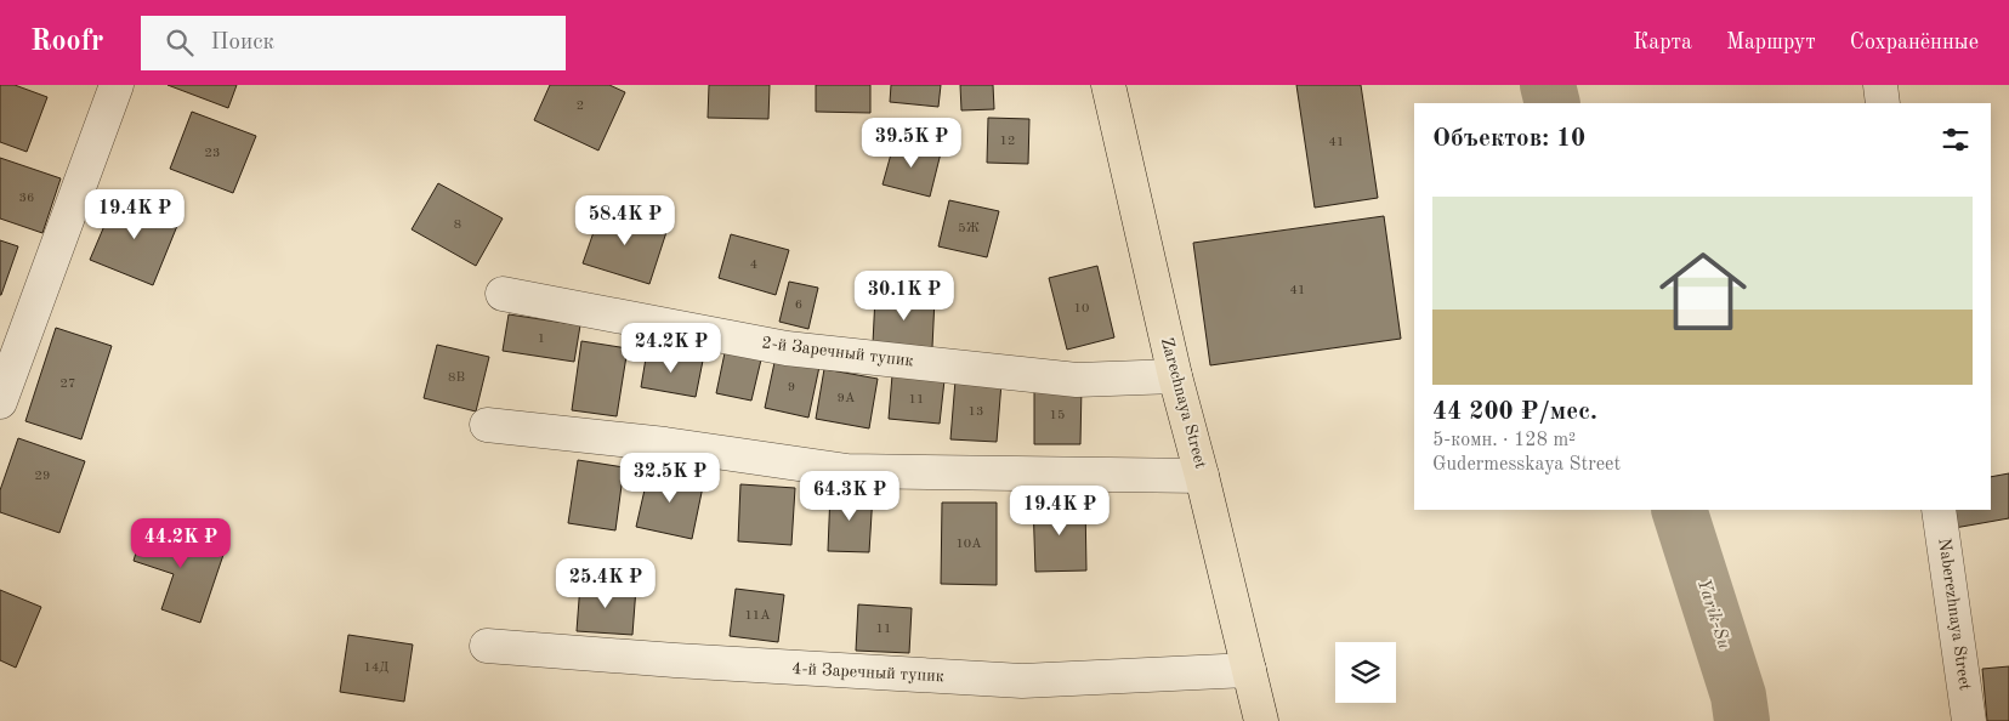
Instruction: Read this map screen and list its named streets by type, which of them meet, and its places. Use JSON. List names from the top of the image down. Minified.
{"streets":{"main road":["Zarechnaya Street"],"street":["2-й Заречный тупик","Naberezhnaya Street","4-й Заречный тупик"]},"crossings":[["2-й Заречный тупик","Zarechnaya Street"],["Zarechnaya Street","4-й Заречный тупик"]],"water":["Yarik-Su"],"house_numbers":["2","12","41","23","36","8","5Ж","4","41","6","10","1","8В","27","9","9А","11","13","15","29","10А","11А","11","14Д"],"page":{"header":"Roofr","search":"Поиск","nav":["Карта","Маршрут","Сохранённые"],"heading":"Объектов: 10","price":["39.5K ₽","19.4K ₽","58.4K ₽","30.1K ₽","24.2K ₽","32.5K ₽","64.3K ₽","19.4K ₽","44.2K ₽","25.4K ₽"],"list":[{"name":"44 200 ₽/мес.","note":"5-комн. · 128 m² · Gudermesskaya Street"}]}}
